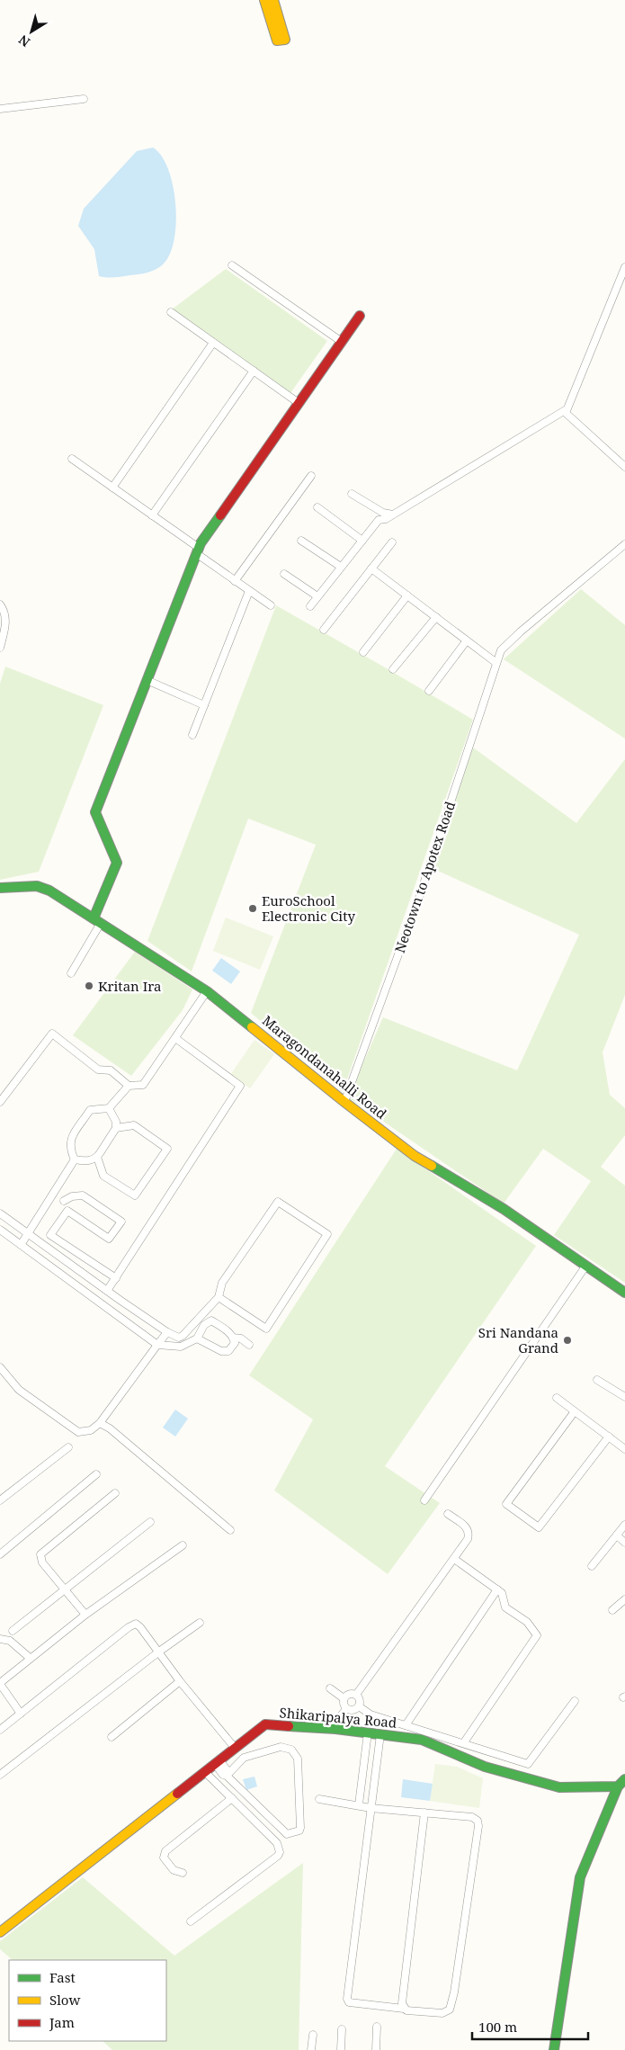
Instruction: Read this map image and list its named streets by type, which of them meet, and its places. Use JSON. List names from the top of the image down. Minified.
{"streets":{"street":["Neotown to Apotex Road","Maragondanahalli Road","Shikaripalya Road"]},"crossings":[["Neotown to Apotex Road","Maragondanahalli Road"]],"places":["EuroSchool Electronic City","Kritan Ira","Sri Nandana Grand"],"legend":["Fast","Slow","Jam"],"scale_bar":"100 m","north":"bottom left"}
